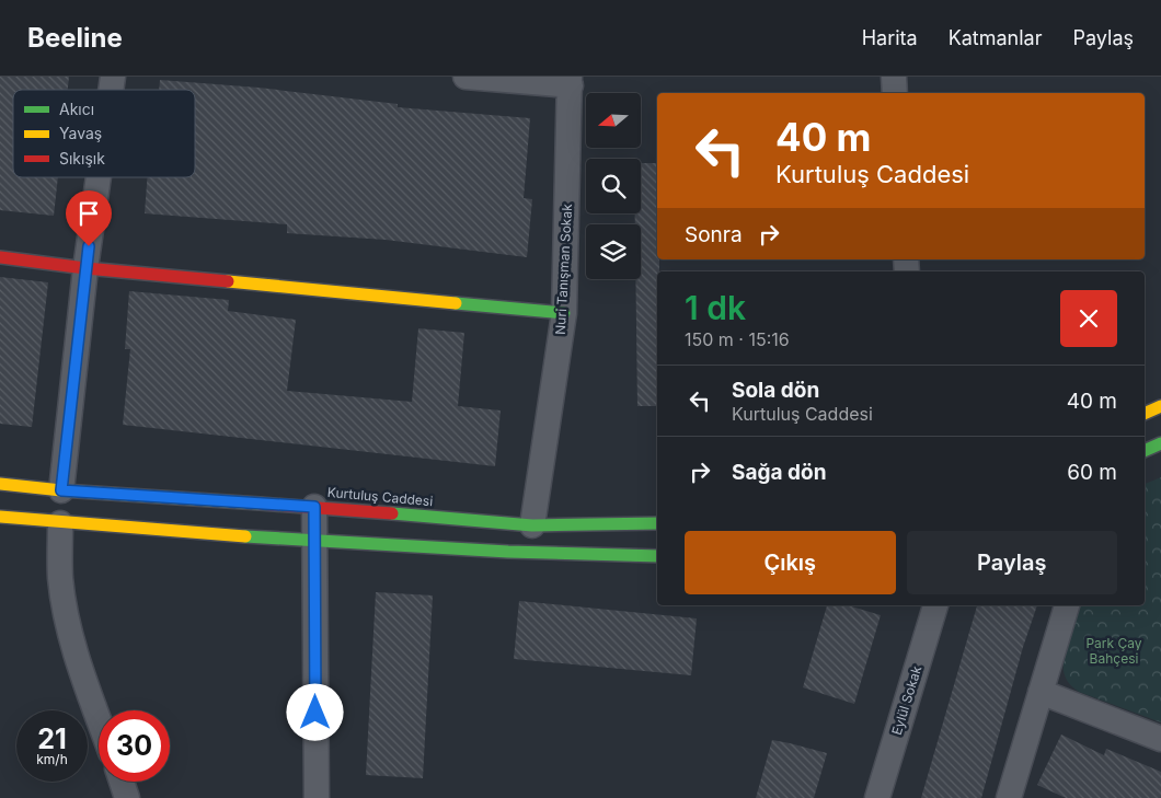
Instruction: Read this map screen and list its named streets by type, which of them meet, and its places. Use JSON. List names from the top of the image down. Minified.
{"streets":{"main road":["Kurtuluş Caddesi"],"street":["Nuri Tanışman Sokak","Eylül Sokak"]},"crossings":[["Nuri Tanışman Sokak","Kurtuluş Caddesi"]],"parks":["Park Çay Bahçesi"],"legend":["Akıcı","Yavaş","Sıkışık"],"north":"left","page":{"header":"Beeline","nav":["Harita","Katmanlar","Paylaş"],"turn":["40 m","Kurtuluş Caddesi"],"then":"Sonra","heading":["1 dk","150 m · 15:16"],"list":[{"name":"Sola dön","note":"Kurtuluş Caddesi","value":"40 m"},{"name":"Sağa dön","value":"60 m"}],"buttons":["Çıkış","Paylaş"],"speed":"21 km/h","limit":"30"}}
